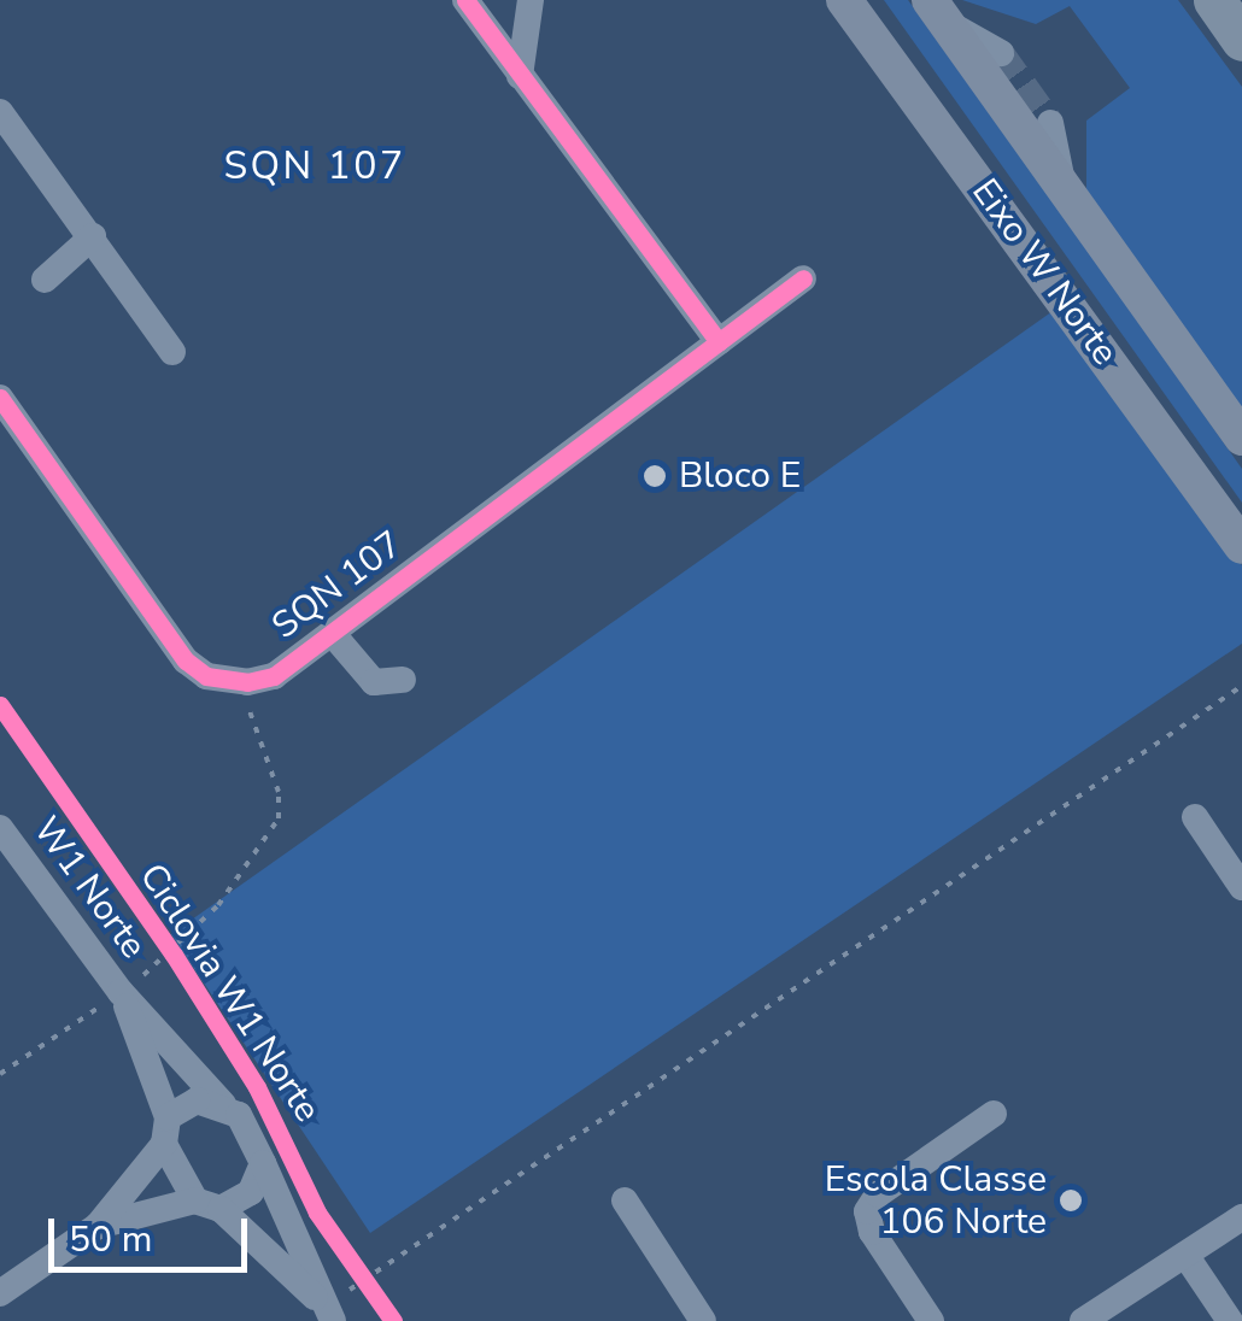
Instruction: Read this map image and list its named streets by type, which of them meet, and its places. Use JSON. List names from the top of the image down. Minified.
{"streets":{"main road":["Eixo W Norte"],"street":["SQN 107","W1 Norte"],"cycle path":["Ciclovia W1 Norte"]},"districts":["SQN 107"],"places":["Bloco E","Escola Classe 106 Norte"],"scale_bar":"50 m"}
